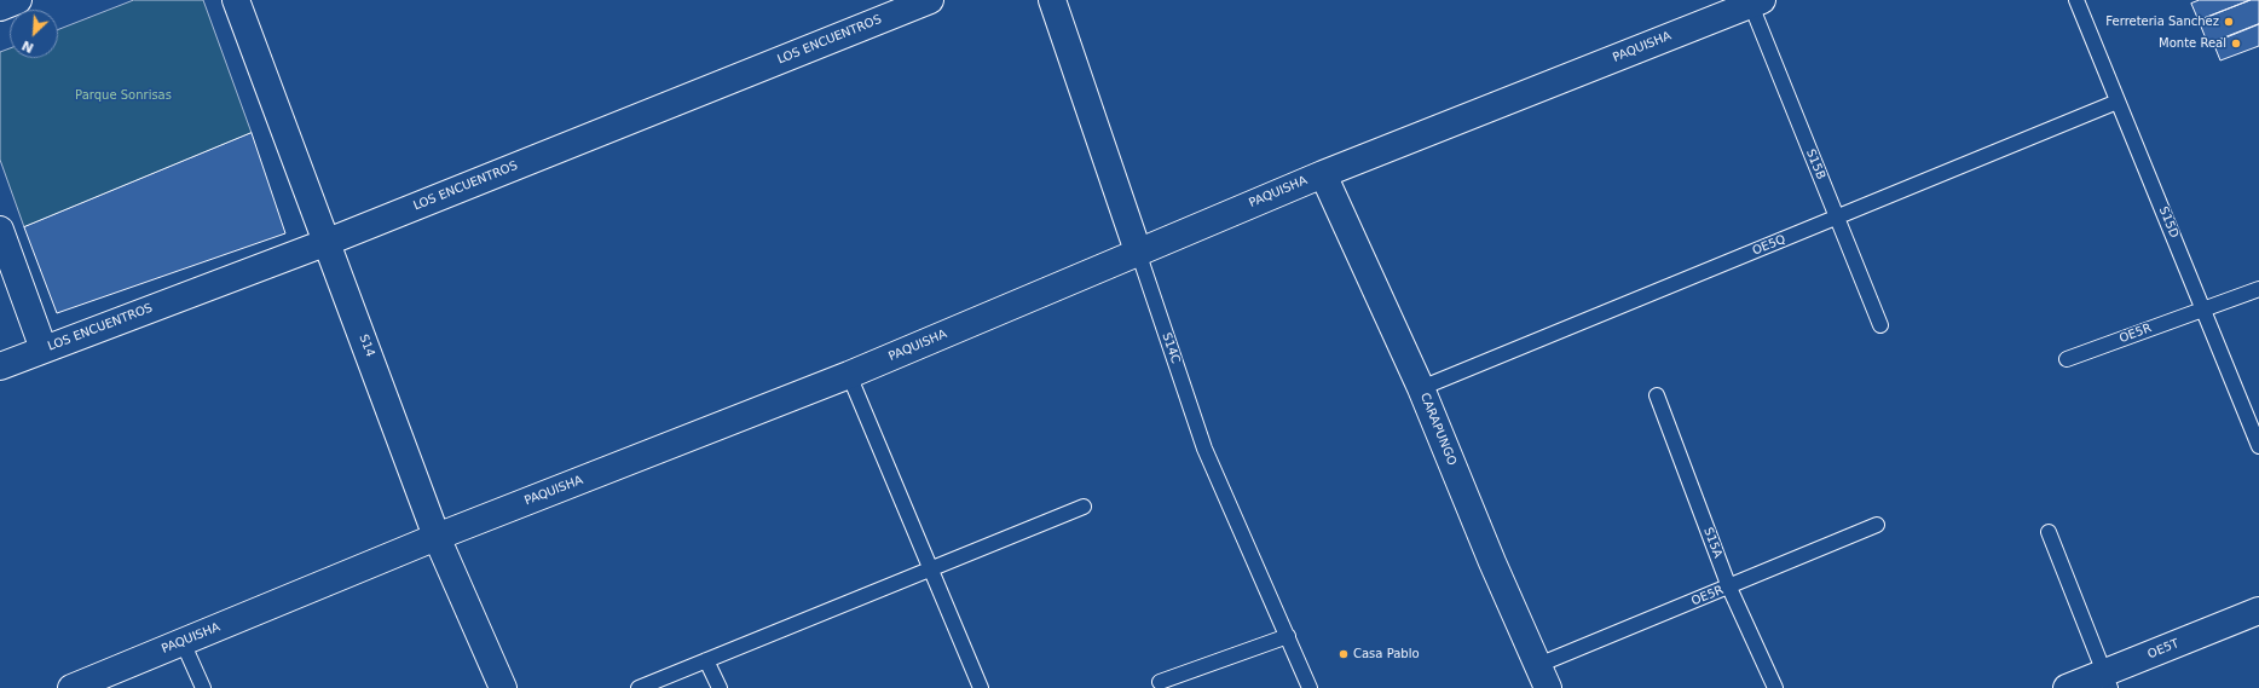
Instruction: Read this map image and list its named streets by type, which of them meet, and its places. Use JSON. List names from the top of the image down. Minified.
{"streets":{"street":["LOS ENCUENTROS","PAQUISHA","S14","S14C","CARAPUNGO","OE5T"],"lane":["S15B","S15D","OE5Q","OE5R","S15A"]},"crossings":[["LOS ENCUENTROS","S14"],["PAQUISHA","S15B"],["PAQUISHA","S14"],["PAQUISHA","S14C"],["PAQUISHA","CARAPUNGO"],["S15B","OE5Q"],["S15D","OE5Q"],["S15D","OE5R"],["OE5Q","CARAPUNGO"],["OE5R","CARAPUNGO"],["OE5R","S15A"]],"parks":["Parque Sonrisas"],"places":["Ferreteria Sanchez","Monte Real","Casa Pablo"],"north":"bottom left"}
